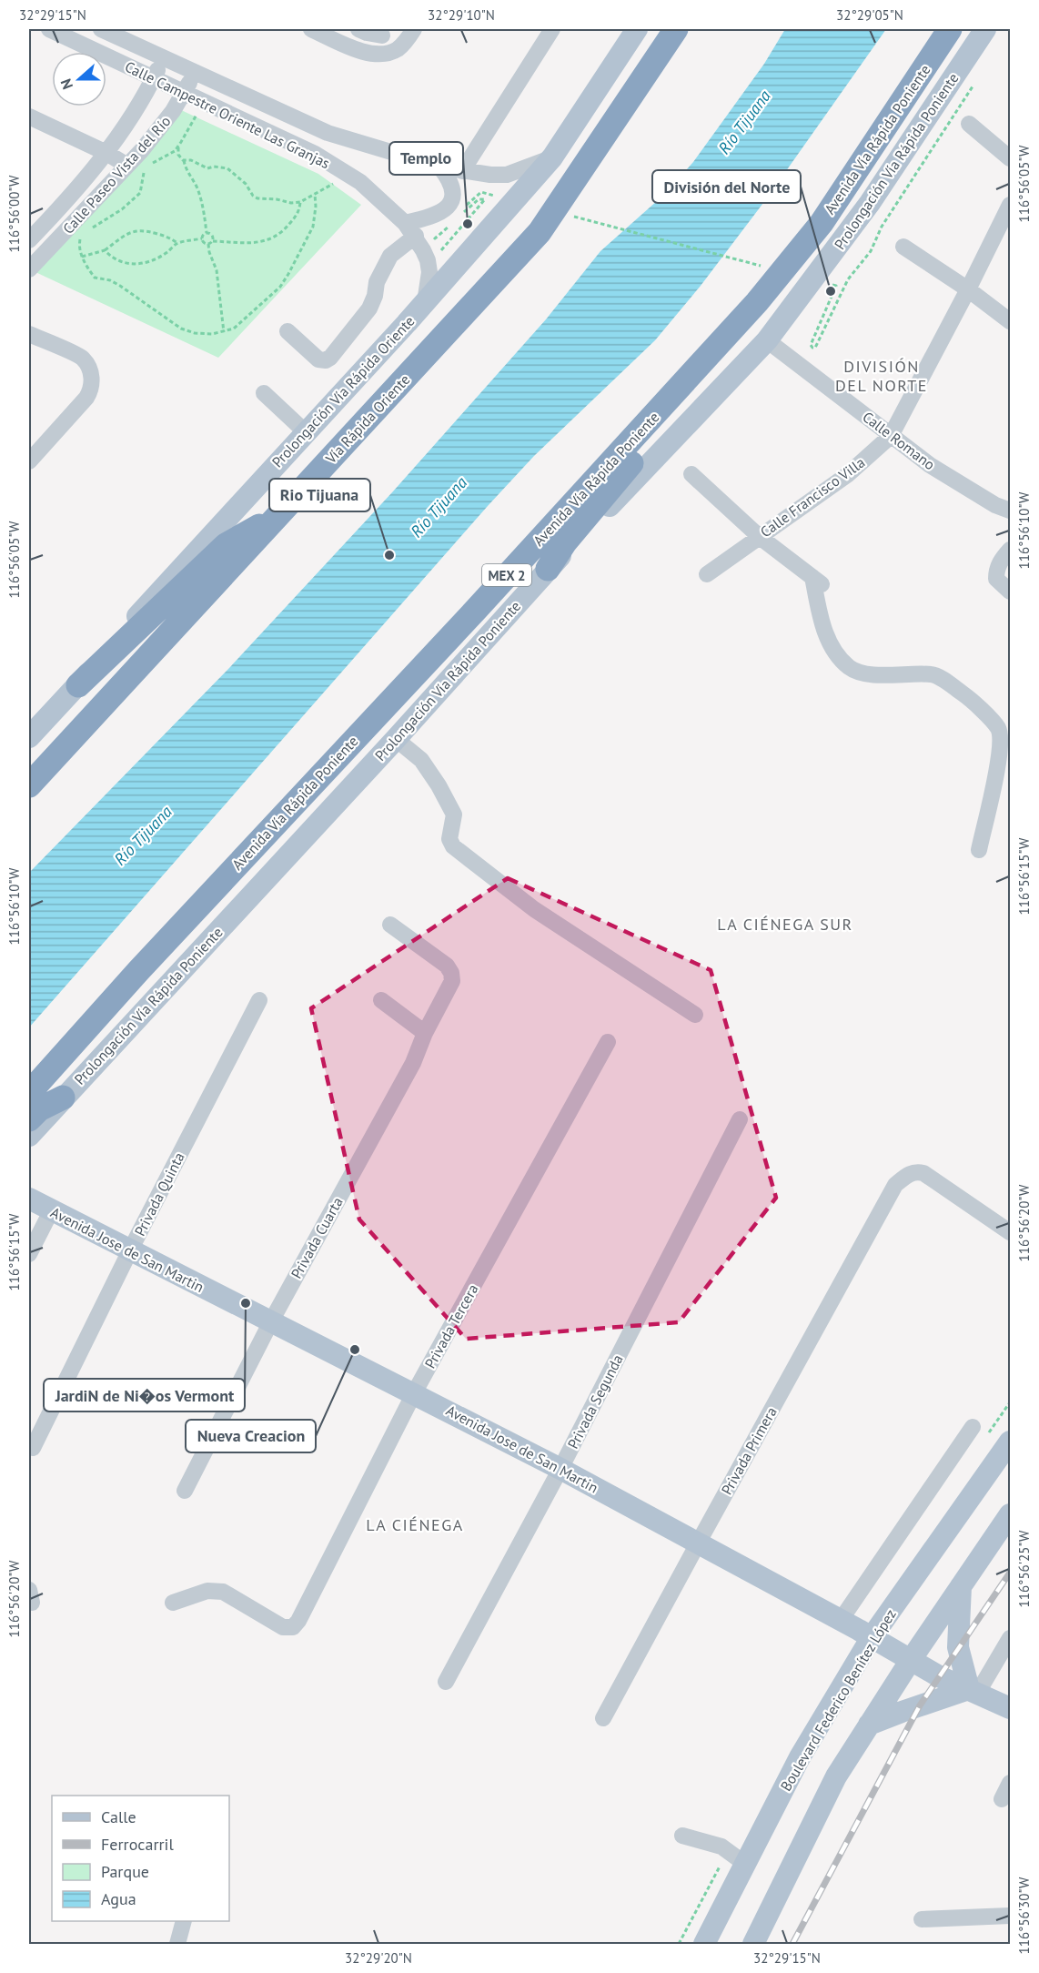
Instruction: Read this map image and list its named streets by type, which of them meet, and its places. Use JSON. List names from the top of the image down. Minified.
{"streets":{"highway":["Avenida Vía Rápida Poniente","Vía Rápida Oriente","MEX 2"],"main road":["Prolongación Vía Rápida Poniente","Prolongación Vía Rápida Oriente","Avenida Jose de San Martin","Boulevard Federico Benítez López"],"street":["Calle Campestre Oriente Las Granjas","Calle Paseo Vista del Río","Calle Romano","Calle Francisco Villa","Privada Quinta","Privada Cuarta","Privada Tercera","Privada Segunda","Privada Primera"]},"crossings":[["Calle Campestre Oriente Las Granjas","Calle Paseo Vista del Río"],["Calle Campestre Oriente Las Granjas","Prolongación Vía Rápida Oriente"],["Prolongación Vía Rápida Poniente","Calle Romano"],["Calle Romano","Calle Francisco Villa"],["Privada Quinta","Avenida Jose de San Martin"],["Privada Cuarta","Avenida Jose de San Martin"],["Avenida Jose de San Martin","Privada Tercera"],["Avenida Jose de San Martin","Privada Segunda"],["Avenida Jose de San Martin","Privada Primera"],["Avenida Jose de San Martin","Boulevard Federico Benítez López"]],"districts":["DIVISIÓN DEL NORTE","LA CIÉNEGA SUR","LA CIÉNEGA"],"water":["Río Tijuana"],"places":["Templo","División del Norte","Rio Tijuana","JardiN de Ni�os Vermont","Nueva Creacion"],"legend":["Calle","Ferrocarril","Parque","Agua"],"north":"left","coordinates":["32°29'15\"N","32°29'10\"N","32°29'05\"N","116°56'05\"W","116°56'00\"W","116°56'10\"W","116°56'15\"W","116°56'20\"W","116°56'25\"W","116°56'30\"W","32°29'20\"N"]}
